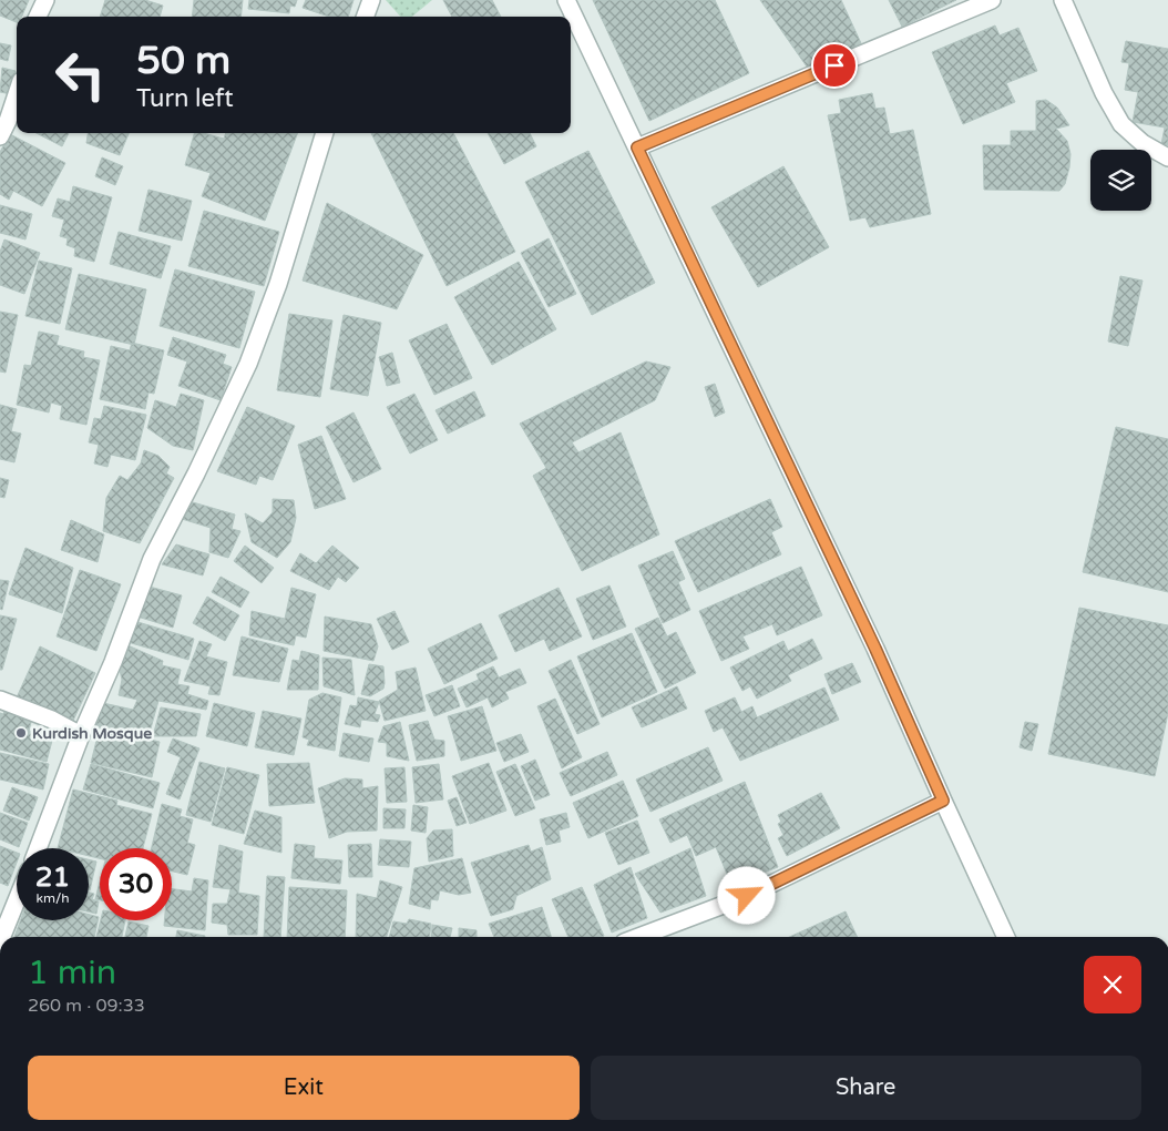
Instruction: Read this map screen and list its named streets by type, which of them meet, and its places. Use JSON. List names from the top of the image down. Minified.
{"places":["Kurdish Mosque"],"page":{"turn":["50 m","Turn left"],"speed":"21 km/h","limit":"30","heading":["1 min","260 m · 09:33"],"buttons":["Exit","Share"]}}
